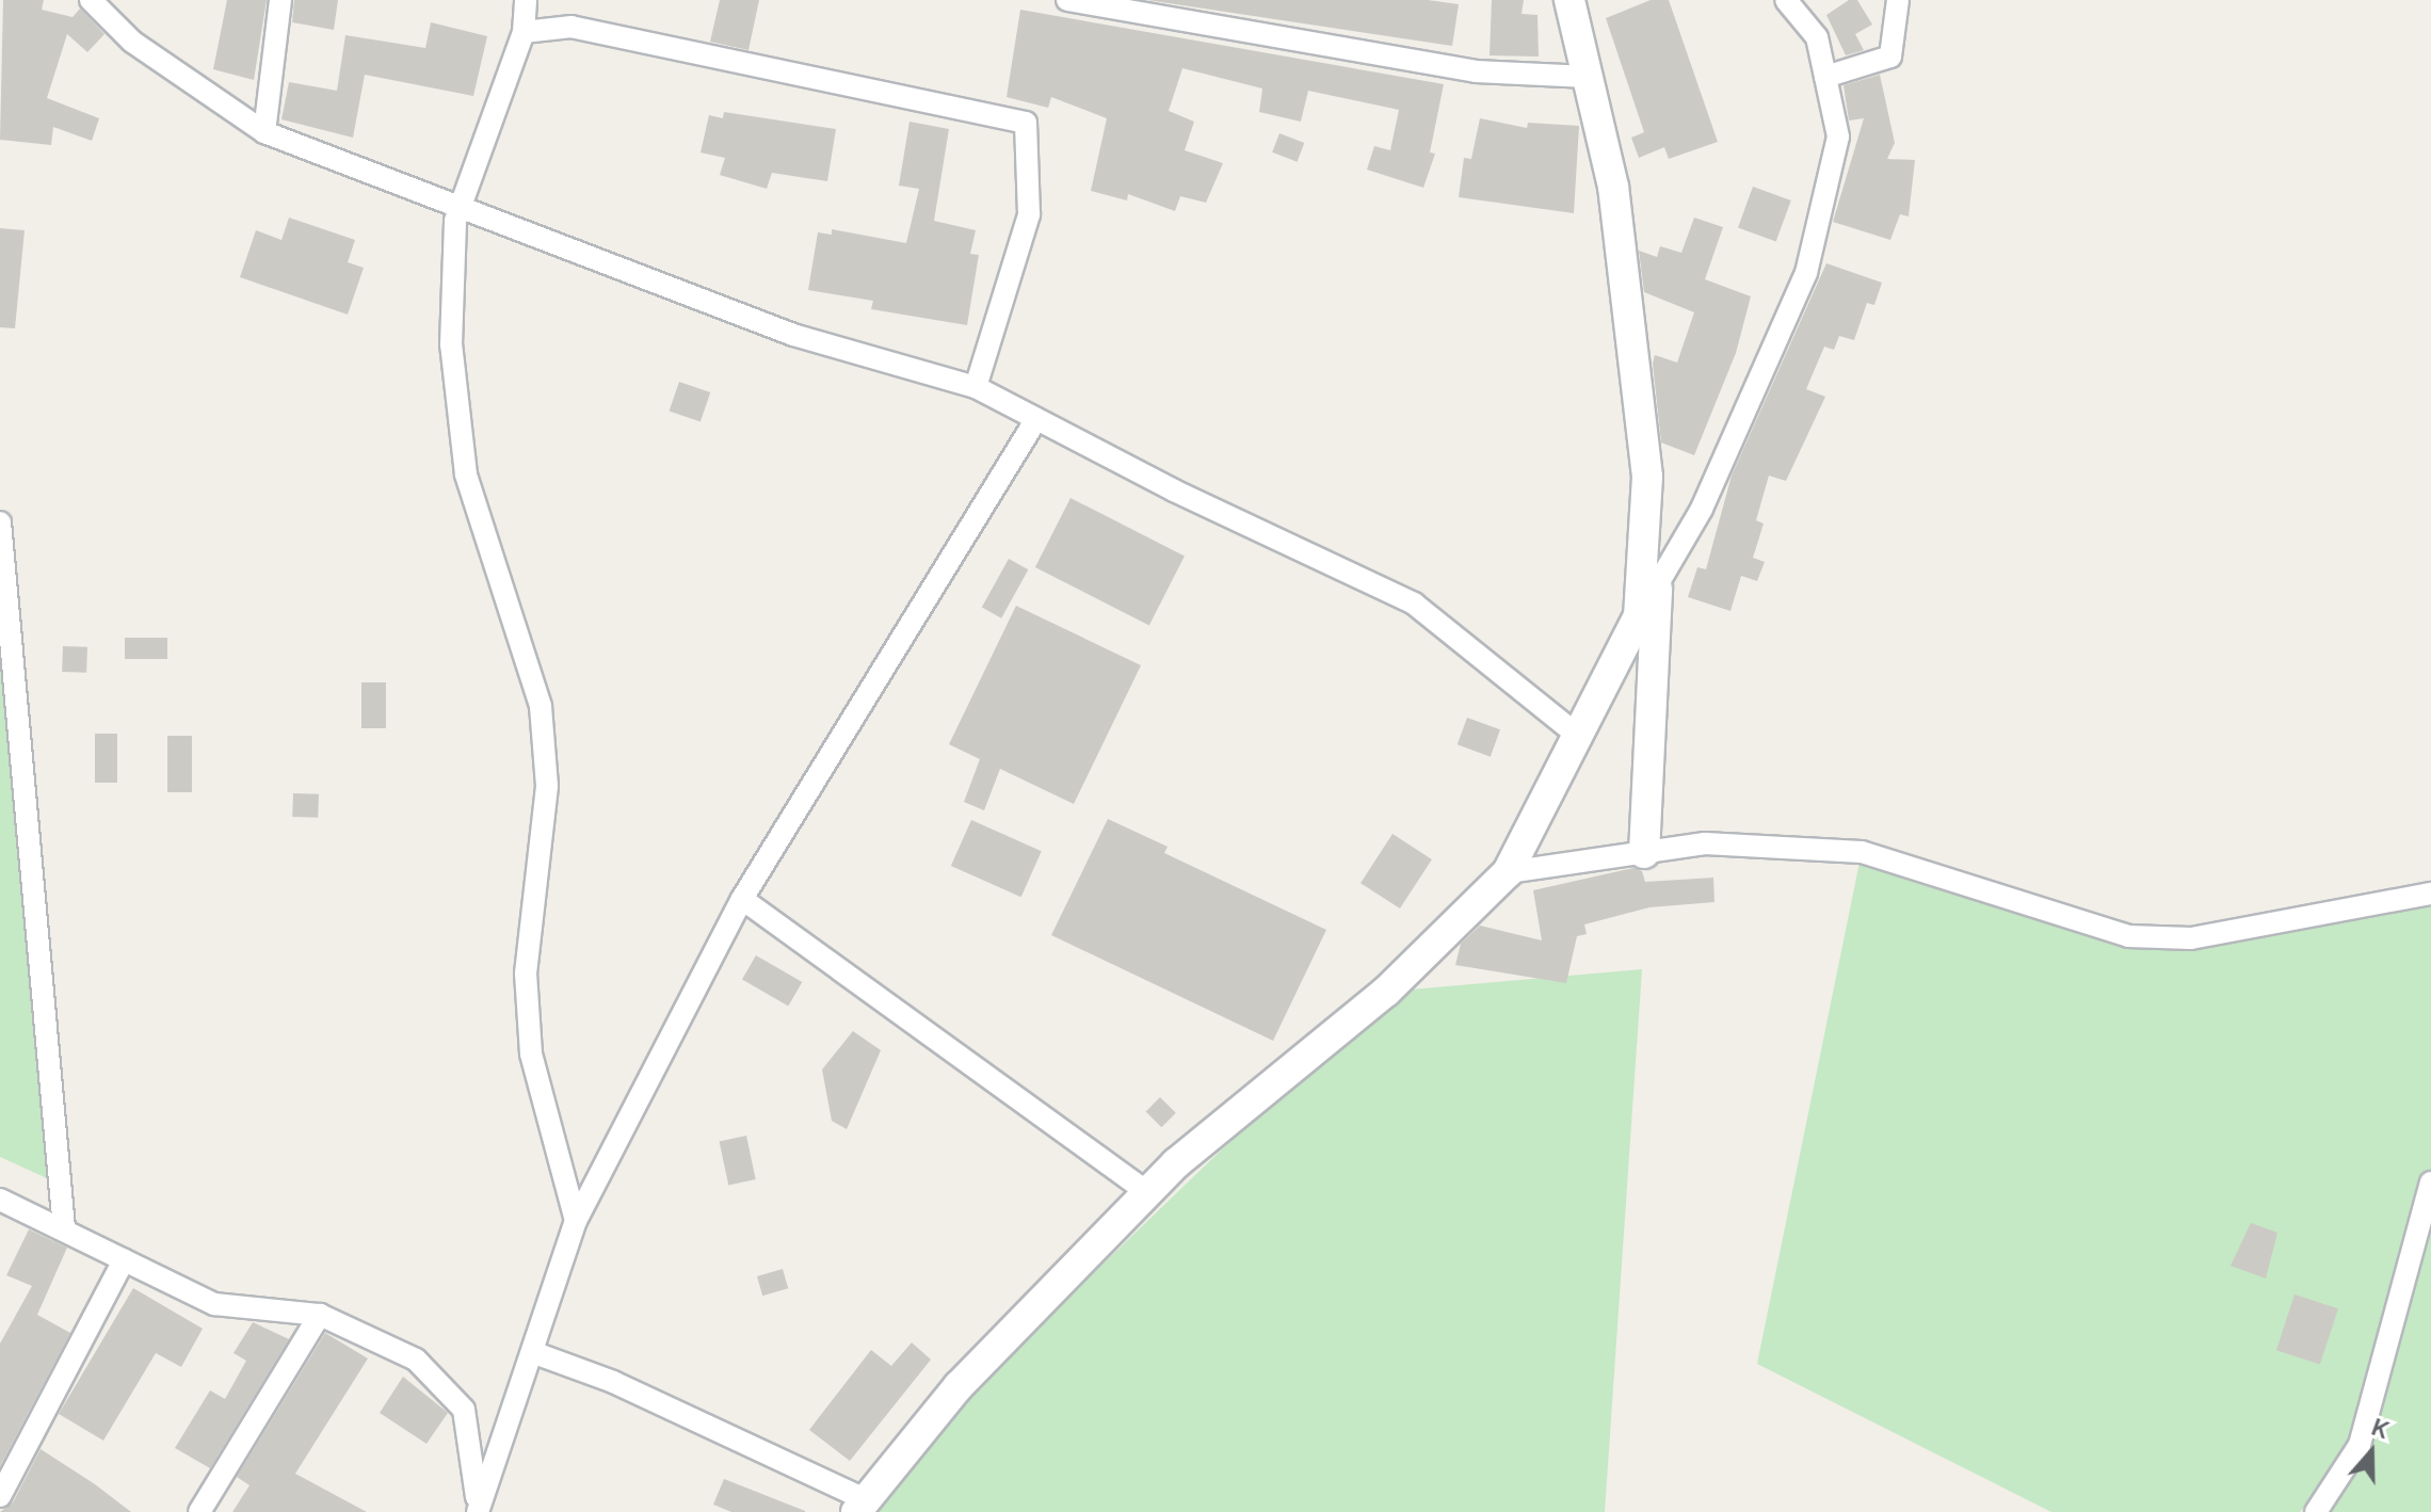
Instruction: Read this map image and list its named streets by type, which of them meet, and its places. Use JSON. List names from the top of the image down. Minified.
{"north":"top"}
